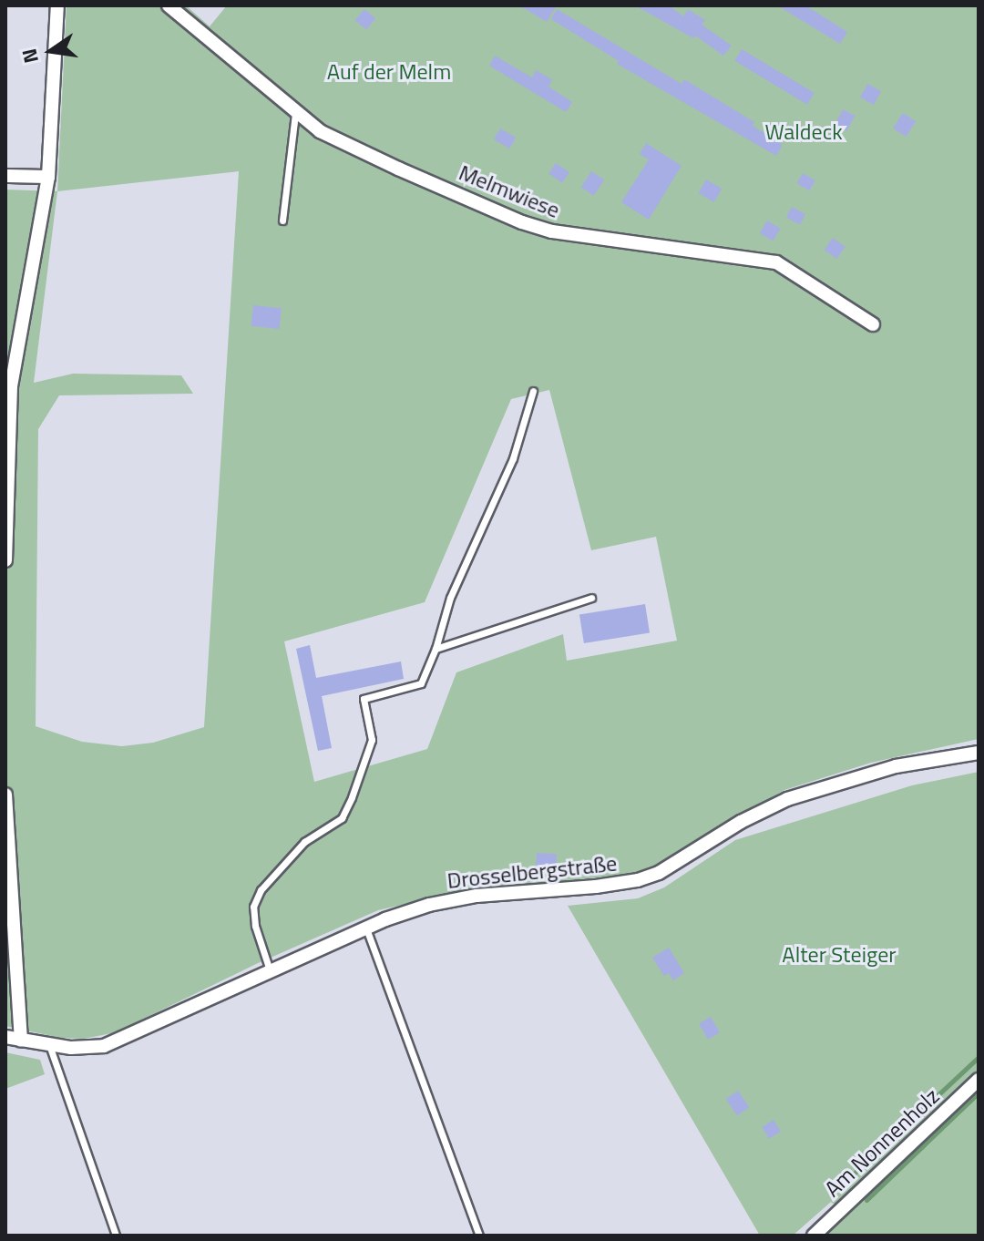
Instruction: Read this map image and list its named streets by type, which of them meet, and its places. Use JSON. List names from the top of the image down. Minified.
{"streets":{"street":["Melmwiese","Drosselbergstraße","Am Nonnenholz"]},"parks":["Auf der Melm","Waldeck","Alter Steiger"],"north":"left"}
